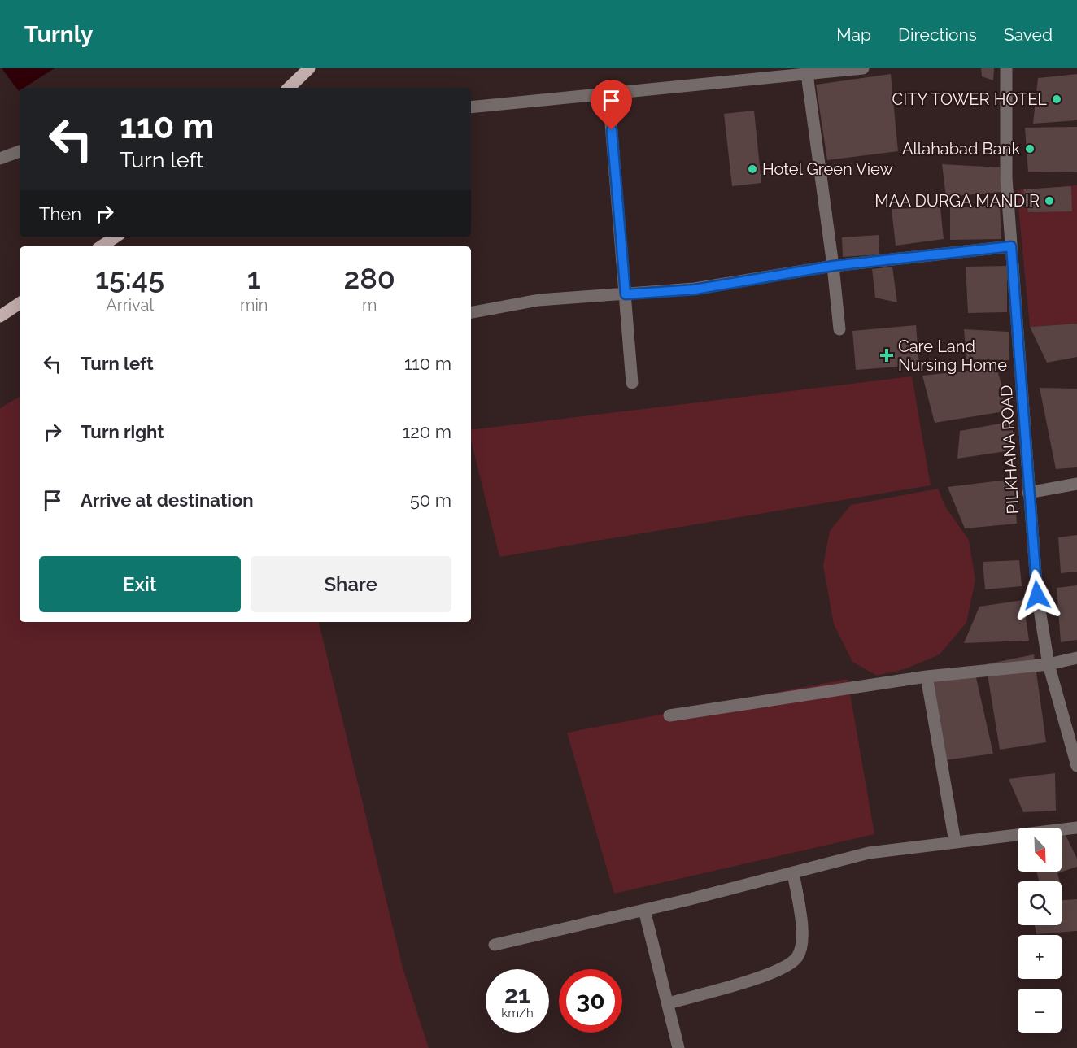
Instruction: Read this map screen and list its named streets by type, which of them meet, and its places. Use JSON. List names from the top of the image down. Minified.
{"streets":{"street":["PILKHANA ROAD"]},"places":{"other":["CITY TOWER HOTEL","Allahabad Bank","Hotel Green View","MAA DURGA MANDIR"],"health":["Care Land Nursing Home"]},"north":"bottom right","page":{"header":"Turnly","nav":["Map","Directions","Saved"],"turn":["110 m","Turn left"],"then":"Then","eta":["15:45","Arrival","1","min","280","m"],"list":[{"name":"Turn left","value":"110 m"},{"name":"Turn right","value":"120 m"},{"name":"Arrive at destination","value":"50 m"}],"buttons":["Exit","Share"],"map_buttons":["+","−"],"speed":"21 km/h","limit":"30"}}
